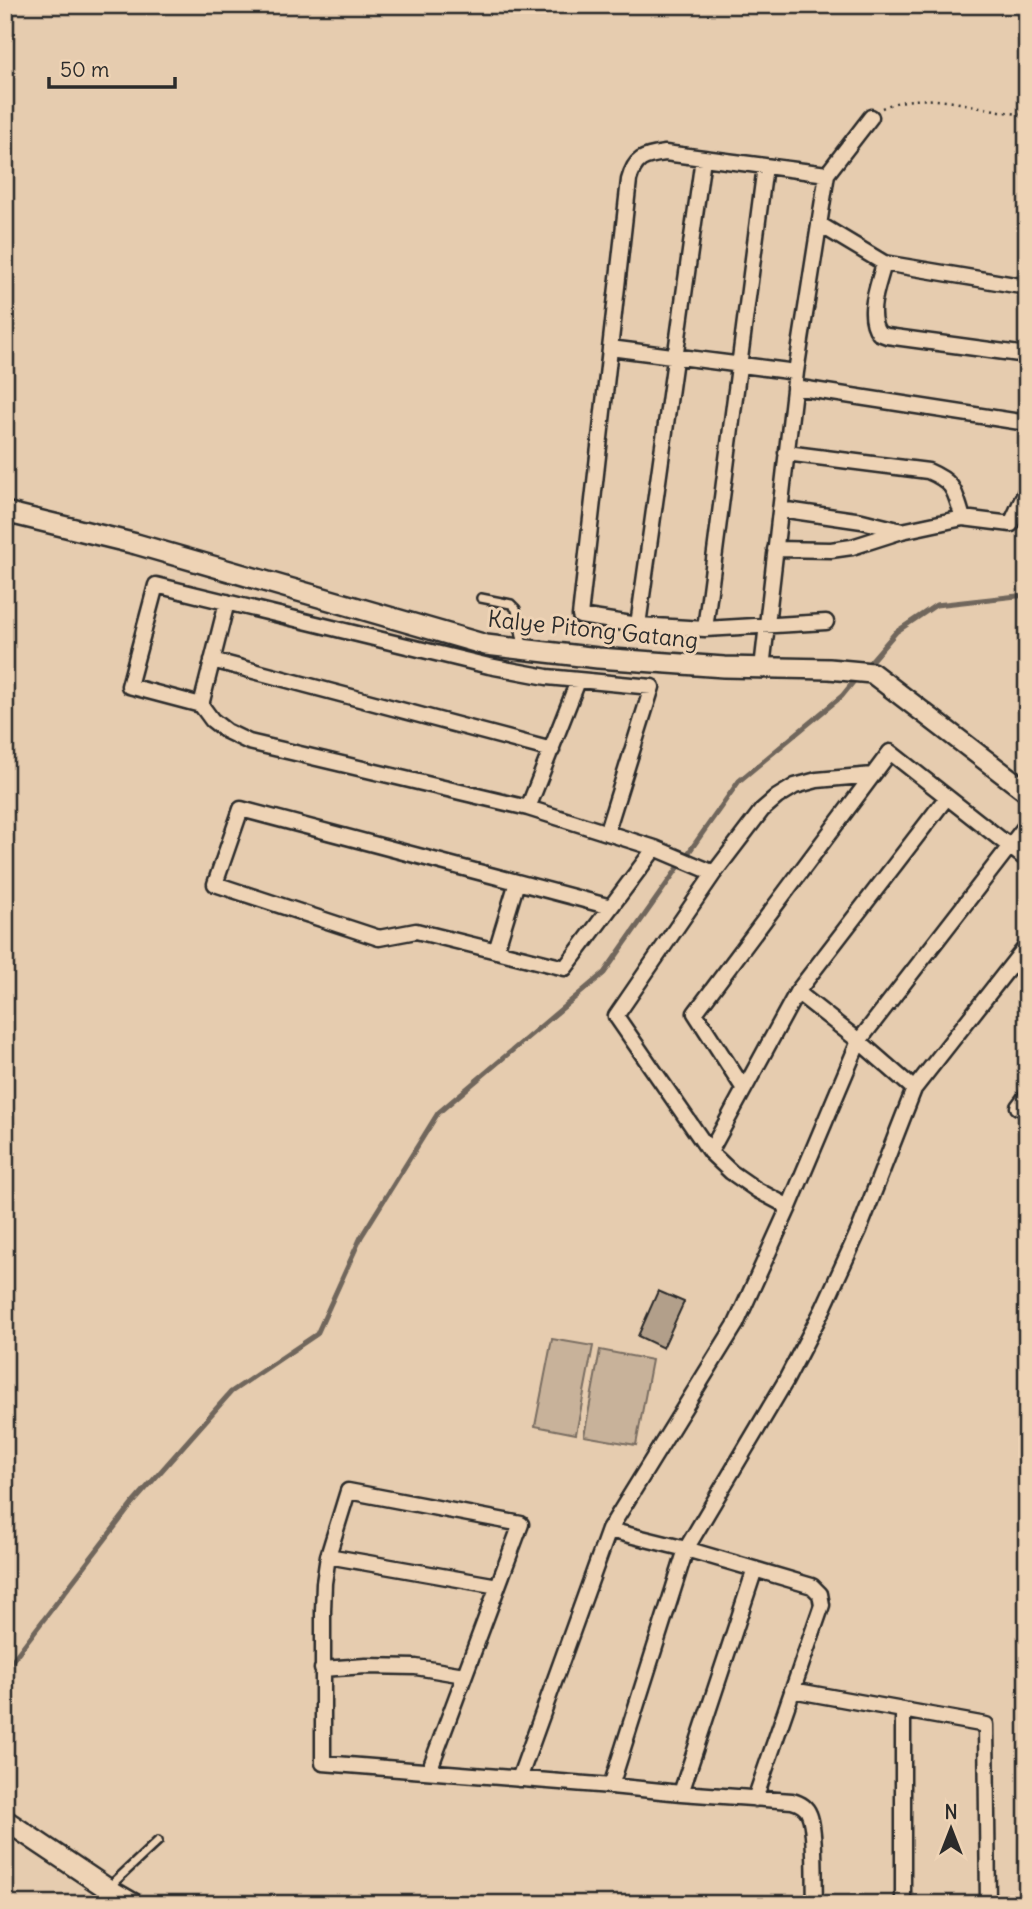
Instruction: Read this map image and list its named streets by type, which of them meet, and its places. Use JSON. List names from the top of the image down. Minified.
{"streets":{"street":["Kalye Pitong Gatang"]},"scale_bar":"50 m","north":"top"}
